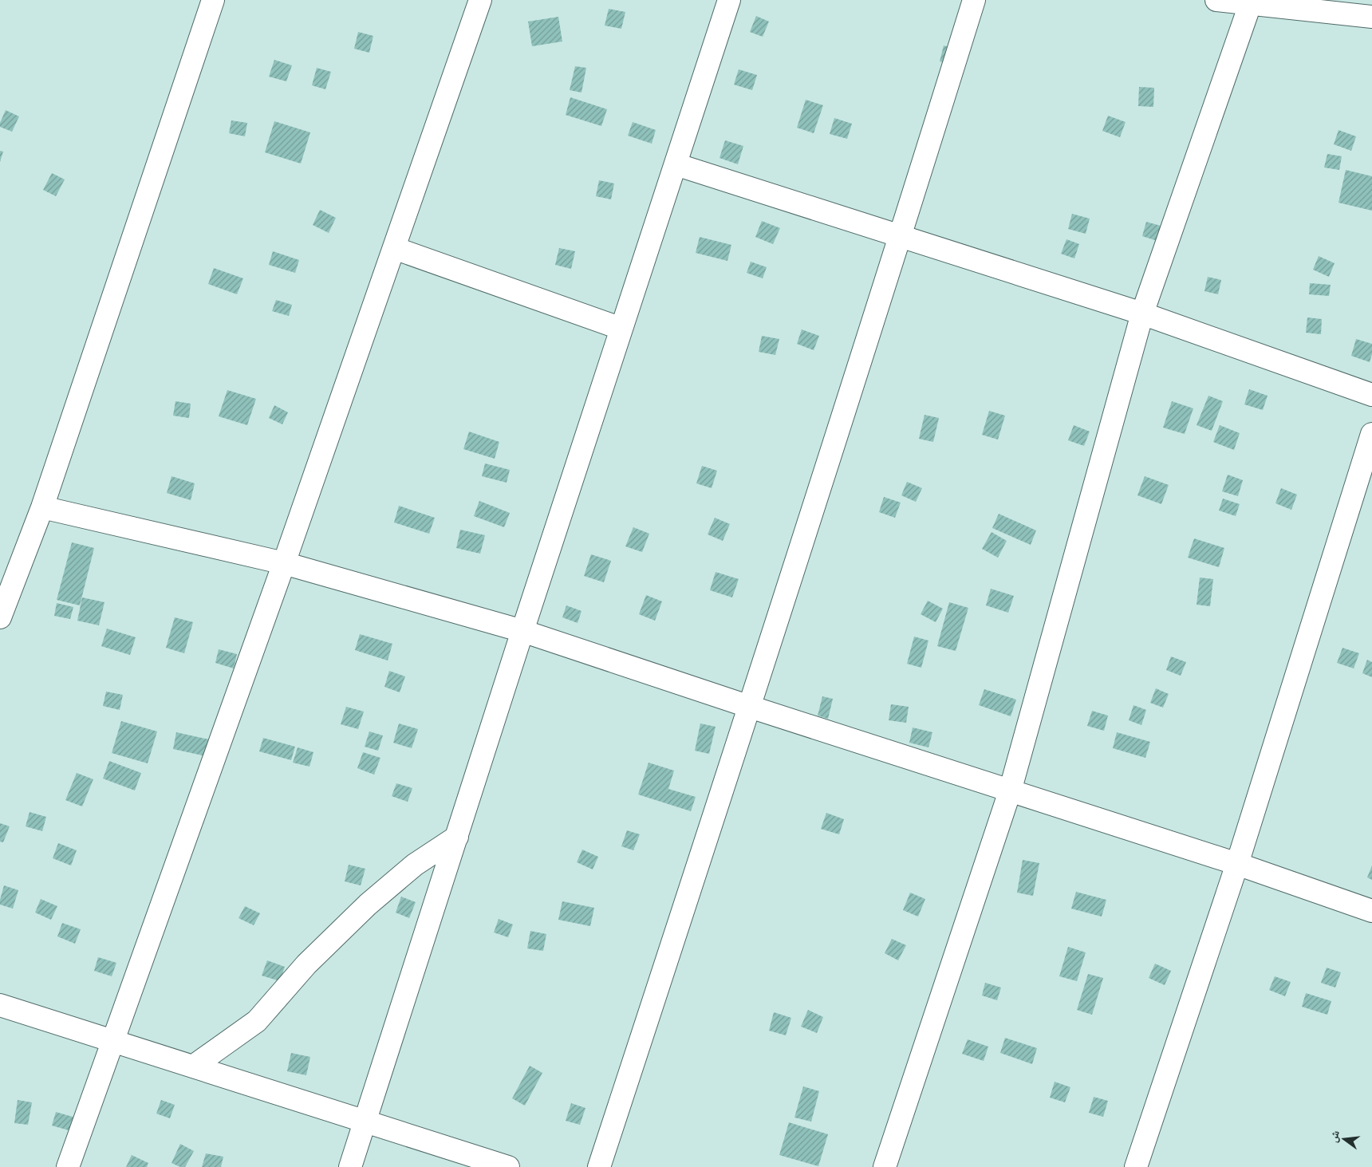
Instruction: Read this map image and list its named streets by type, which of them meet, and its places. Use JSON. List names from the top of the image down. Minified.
{"north":"left"}
